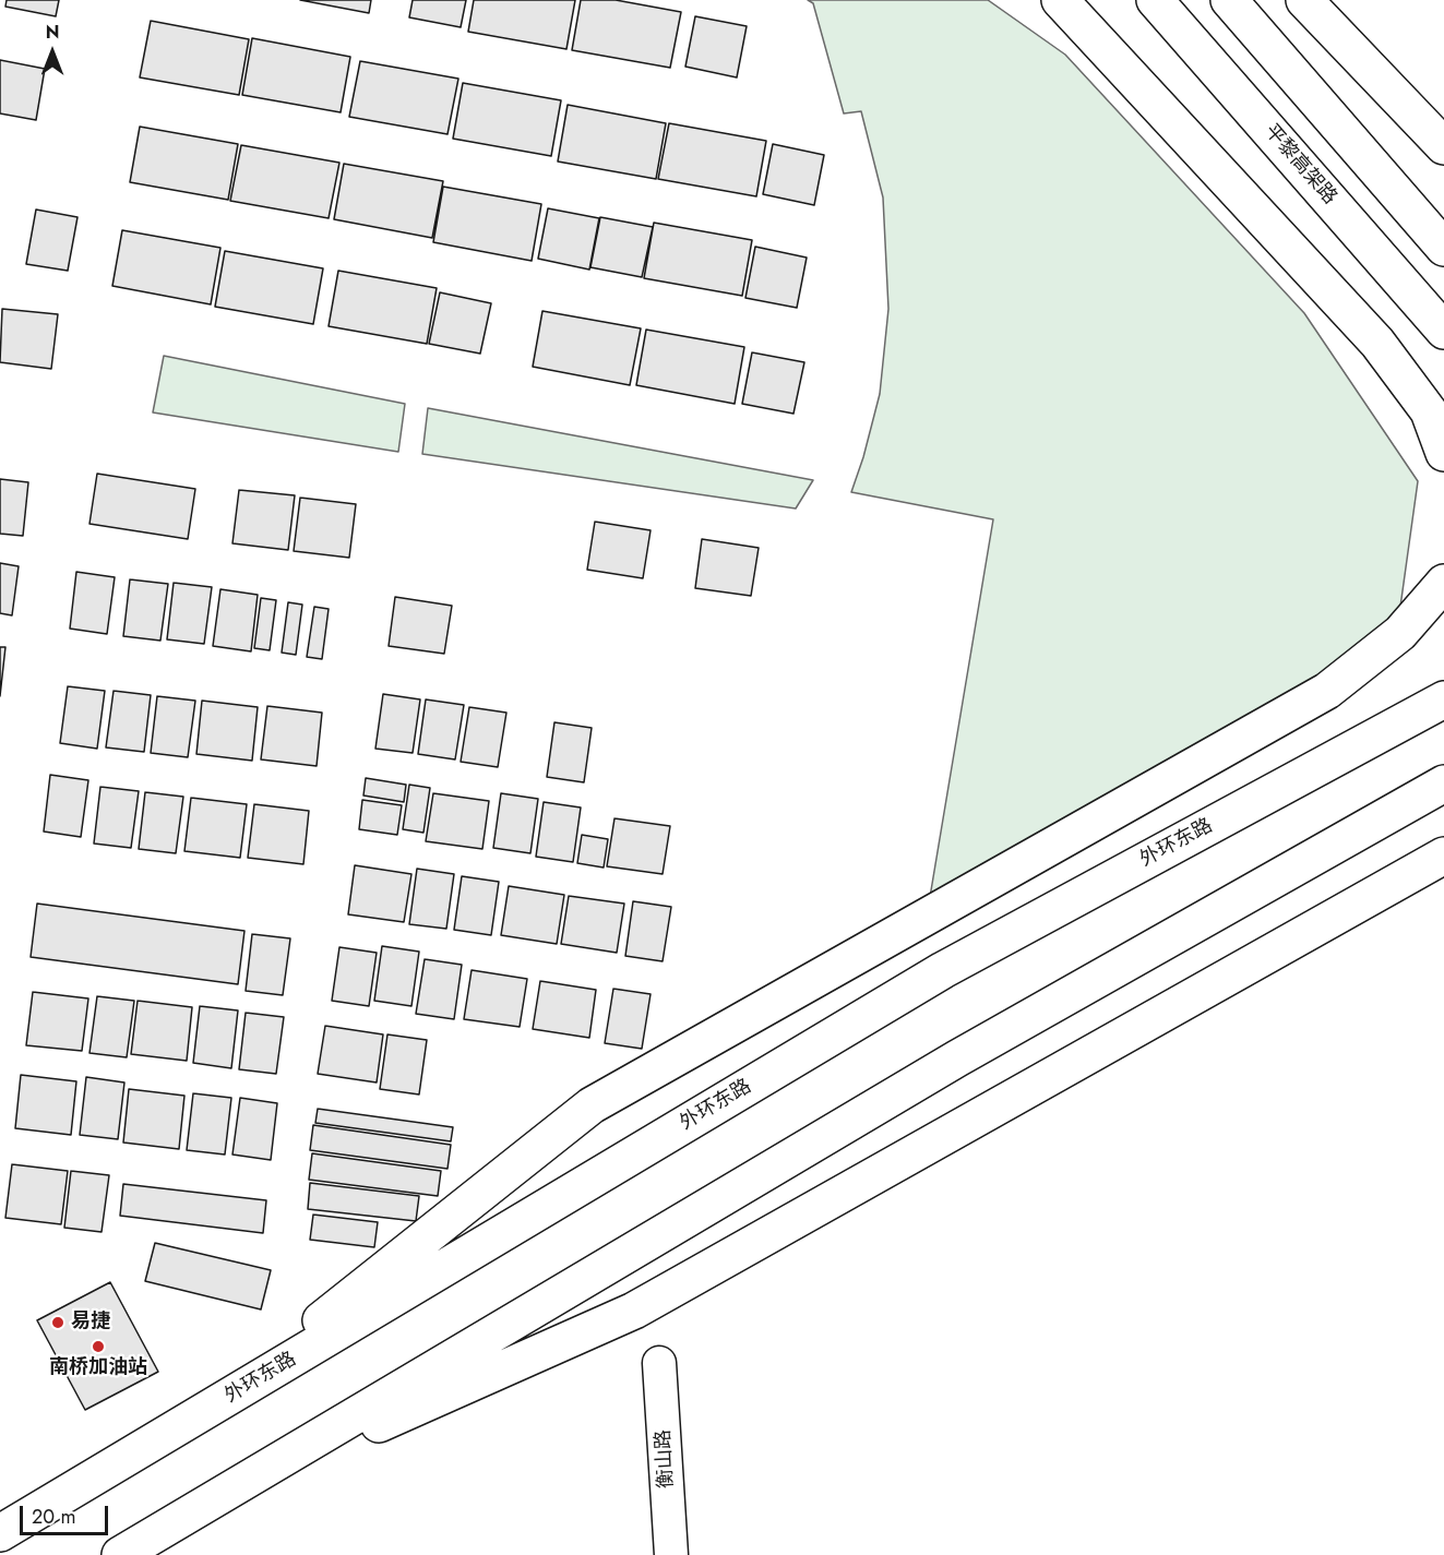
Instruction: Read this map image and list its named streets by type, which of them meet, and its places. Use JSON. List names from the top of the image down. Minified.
{"streets":{"highway":["平黎高架路","外环东路"],"street":["衡山路"]},"places":["易捷","南桥加油站"],"scale_bar":"20 m","north":"top"}
